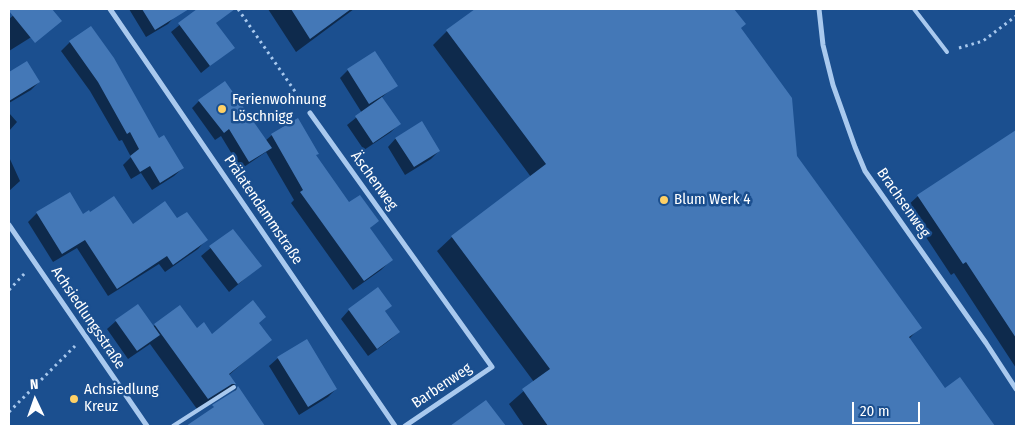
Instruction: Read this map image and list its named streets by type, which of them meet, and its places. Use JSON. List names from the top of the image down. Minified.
{"streets":{"street":["Äschenweg","Brachsenweg","Prälatendammstraße","Achsiedlungsstraße","Barbenweg"]},"crossings":[["Äschenweg","Barbenweg"]],"places":["Ferienwohnung Löschnigg","Blum Werk 4","Achsiedlung Kreuz"],"scale_bar":"20 m","north":"top"}
